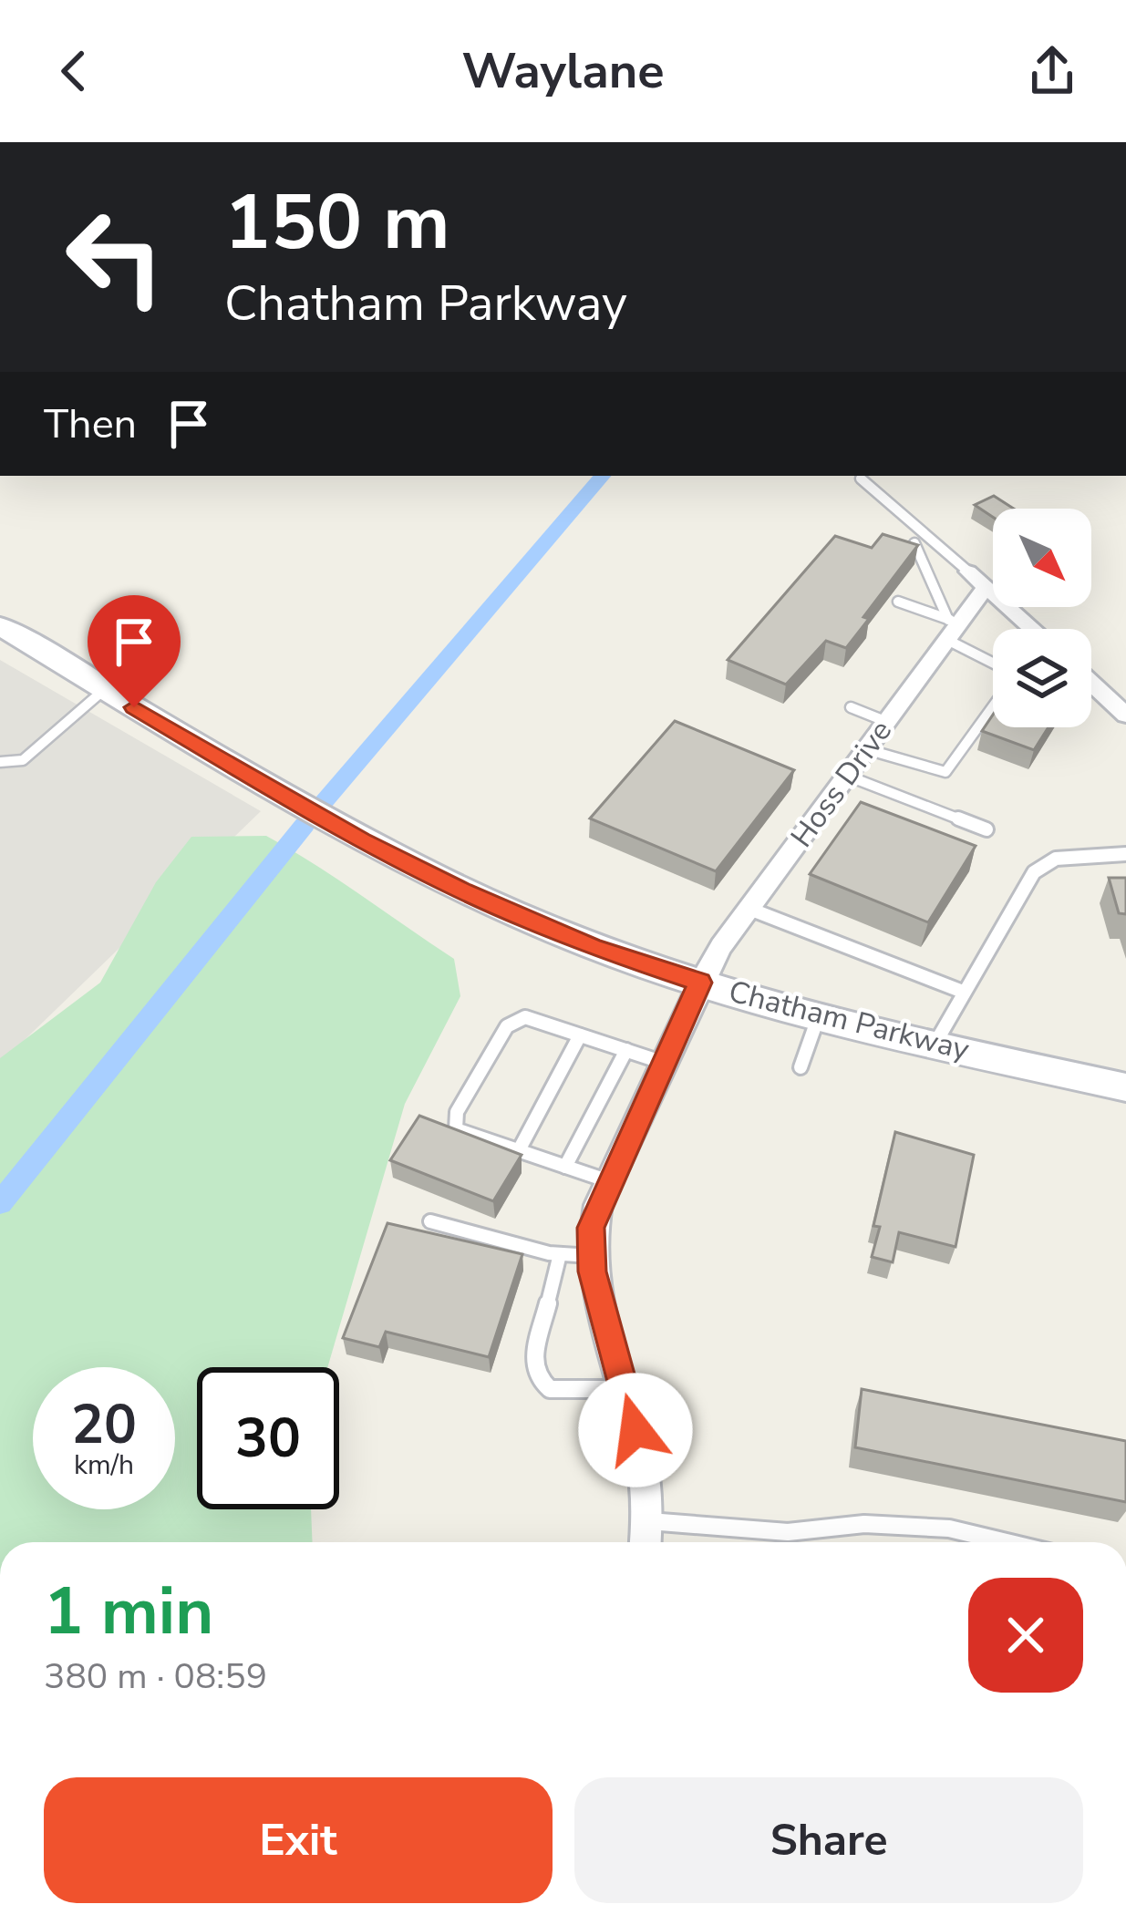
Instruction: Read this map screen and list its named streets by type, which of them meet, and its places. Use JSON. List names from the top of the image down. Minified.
{"streets":{"main road":["Chatham Parkway"],"street":["Hoss Drive"]},"crossings":[["Hoss Drive","Chatham Parkway"]],"north":"bottom right","page":{"header":"Waylane","turn":["150 m","Chatham Parkway"],"then":"Then","speed":"20 km/h","limit":"30","heading":["1 min","380 m · 08:59"],"buttons":["Exit","Share"]}}
